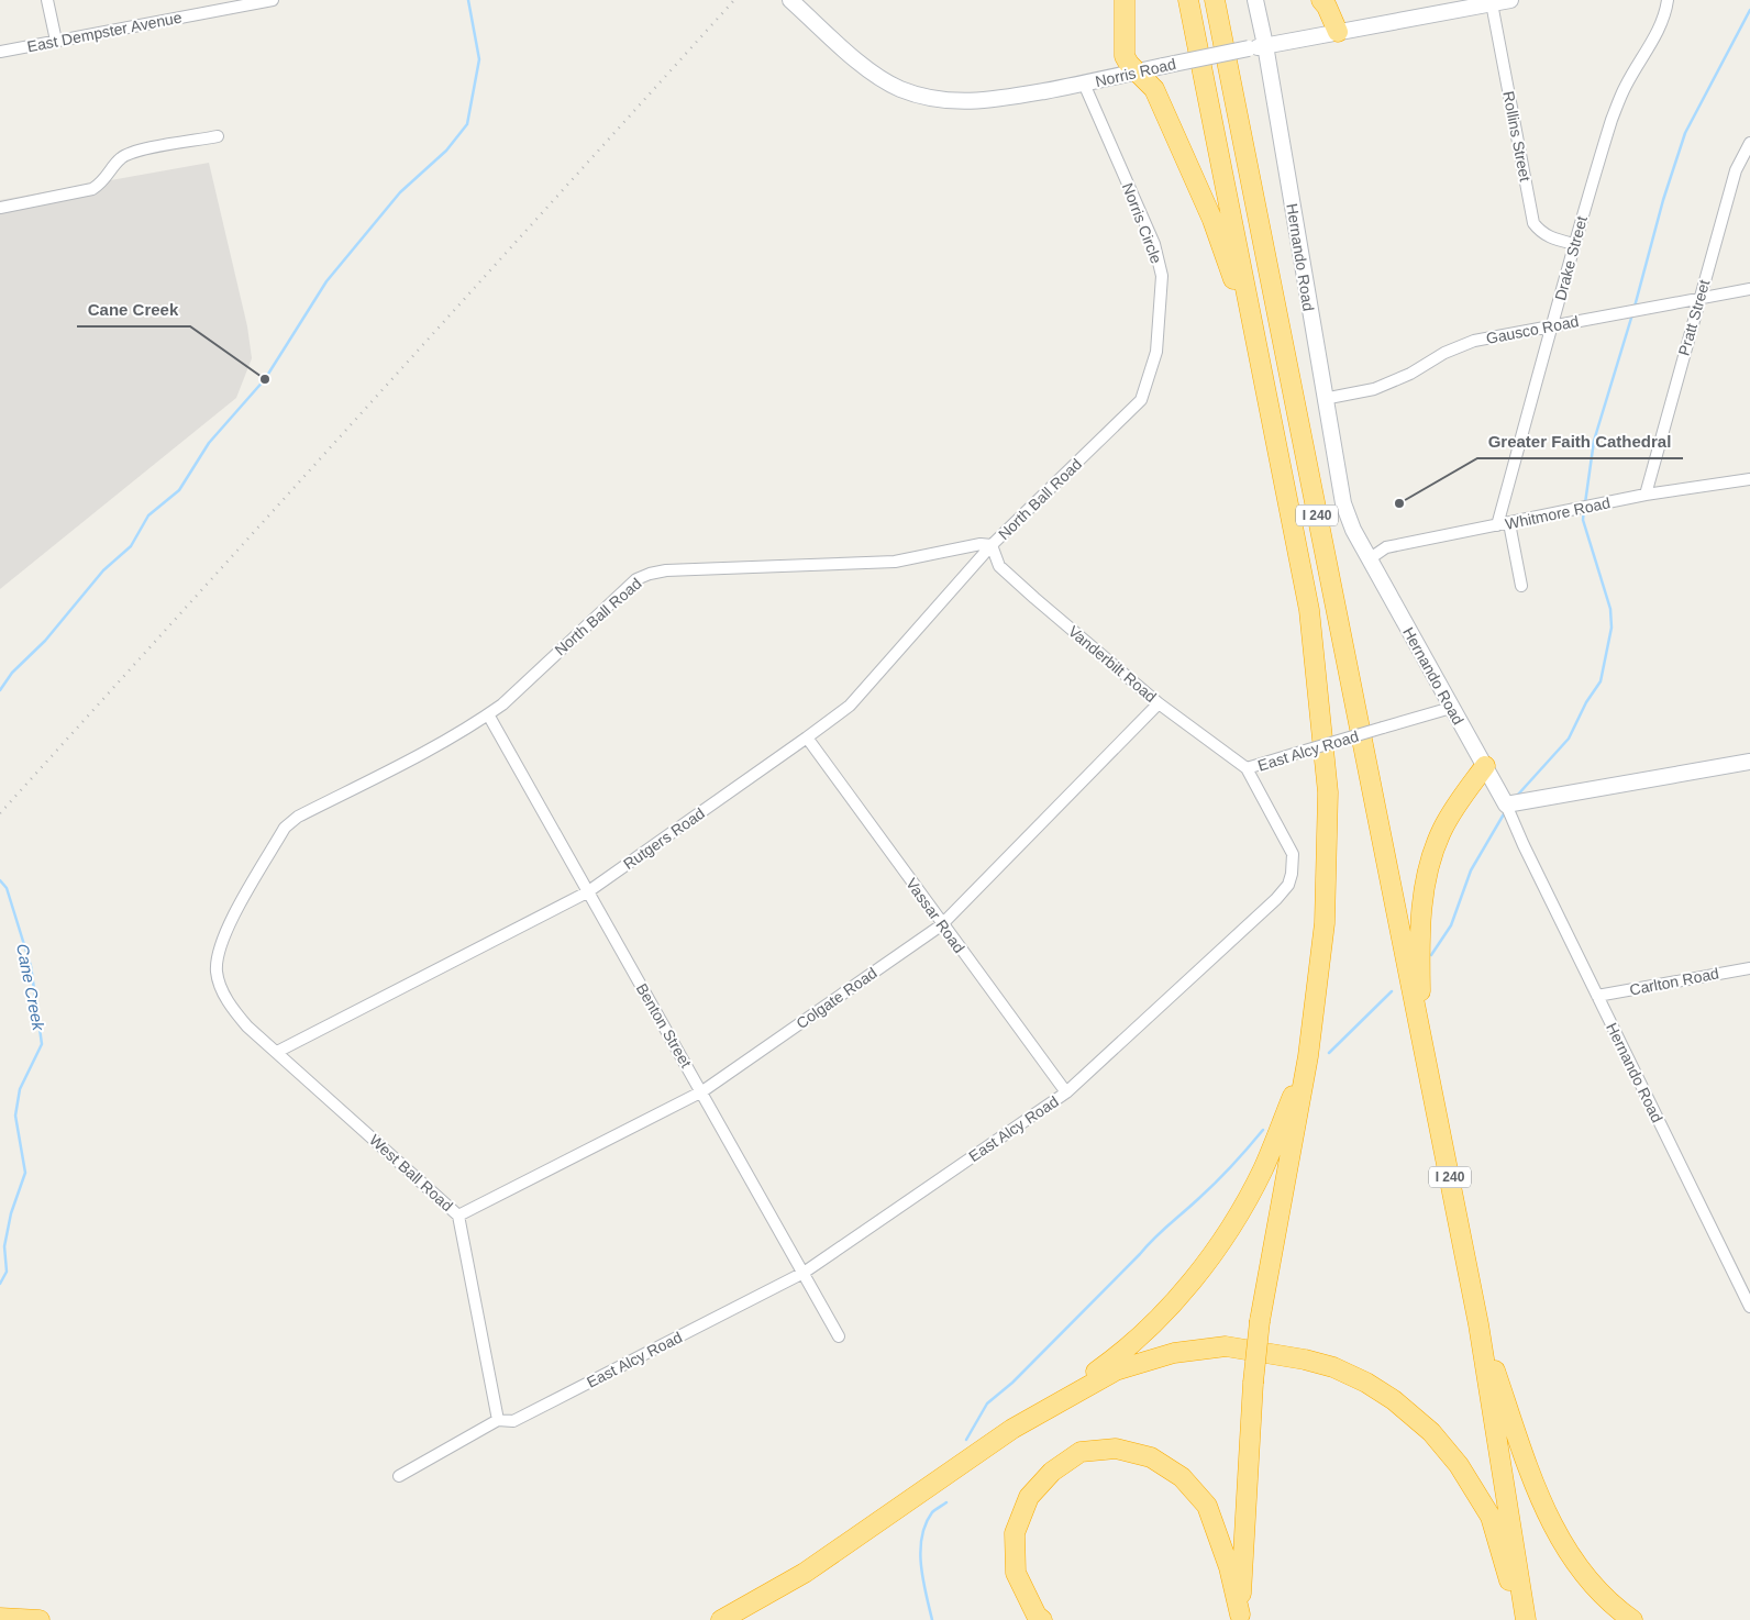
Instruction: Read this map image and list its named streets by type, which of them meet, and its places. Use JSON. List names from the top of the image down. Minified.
{"streets":{"highway":["I 240"],"main road":["Norris Road","Hernando Road"],"street":["East Dempster Avenue","Rollins Street","Norris Circle","Drake Street","Pratt Street","Gausco Road","North Ball Road","Whitmore Road","Vanderbilt Road","East Alcy Road","Rutgers Road","Vassar Road","Carlton Road","Colgate Road","Benton Street","West Ball Road"]},"crossings":[["Norris Road","Rollins Street"],["Norris Road","Norris Circle"],["Norris Road","Hernando Road"],["Rollins Street","Drake Street"],["Norris Circle","North Ball Road"],["Hernando Road","Gausco Road"],["Hernando Road","Whitmore Road"],["Hernando Road","East Alcy Road"],["Hernando Road","Carlton Road"],["Drake Street","Gausco Road"],["Drake Street","Whitmore Road"],["Pratt Street","Gausco Road"],["Pratt Street","Whitmore Road"],["North Ball Road","Vanderbilt Road"],["North Ball Road","Rutgers Road"],["North Ball Road","Benton Street"],["North Ball Road","West Ball Road"],["Vanderbilt Road","East Alcy Road"],["Vanderbilt Road","Rutgers Road"],["Vanderbilt Road","Colgate Road"],["East Alcy Road","Vassar Road"],["East Alcy Road","Benton Street"],["East Alcy Road","West Ball Road"],["Rutgers Road","Vassar Road"],["Rutgers Road","Benton Street"],["Rutgers Road","West Ball Road"],["Vassar Road","Colgate Road"],["Colgate Road","Benton Street"],["Colgate Road","West Ball Road"]],"water":["Cane Creek"],"places":["Cane Creek","Greater Faith Cathedral"]}
